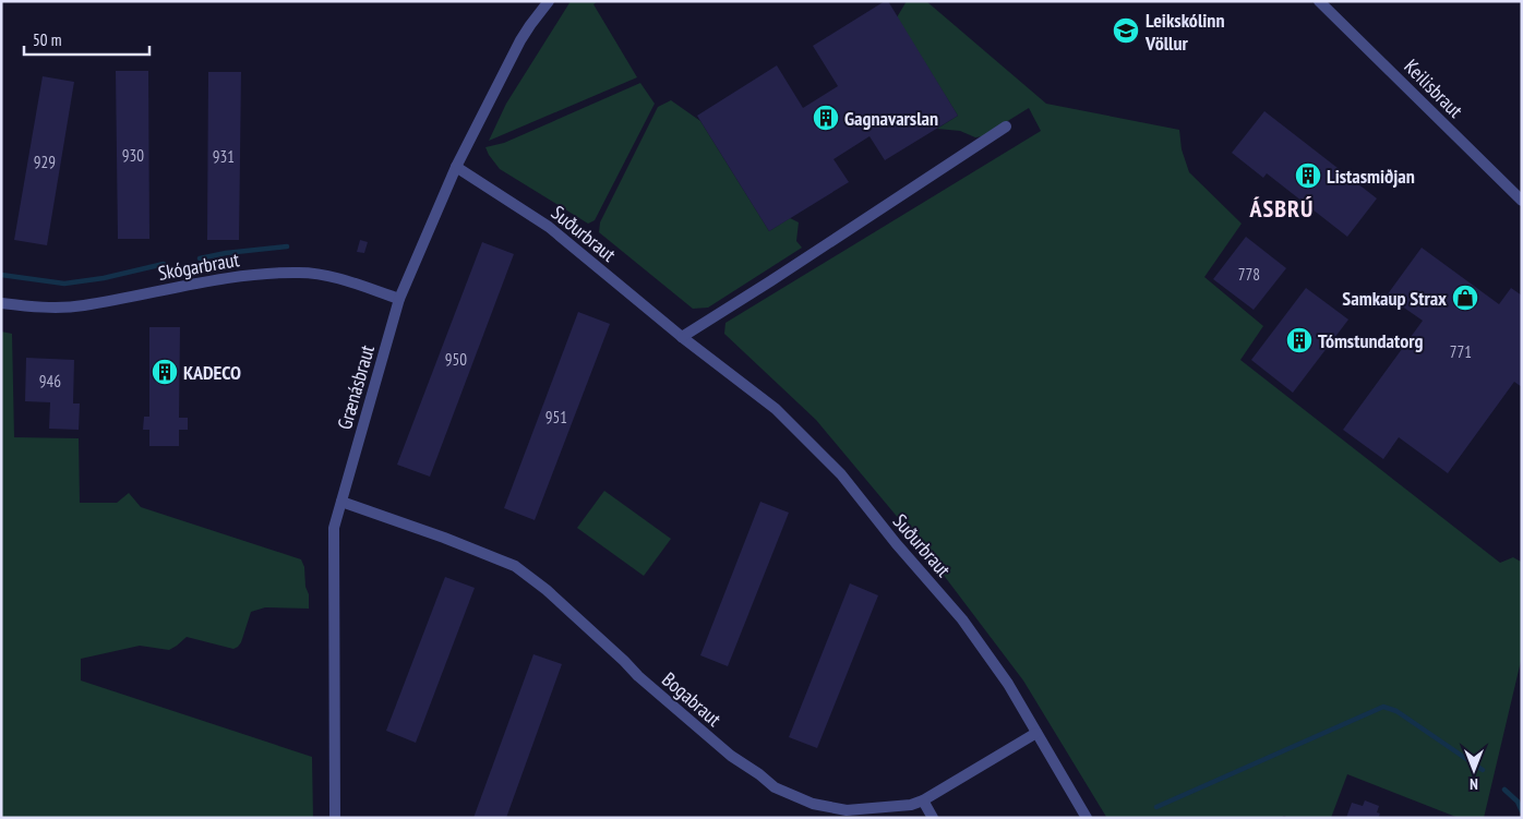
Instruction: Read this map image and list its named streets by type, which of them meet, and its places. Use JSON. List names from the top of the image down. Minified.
{"streets":{"street":["Keilisbraut","Suðurbraut","Skógarbraut","Grænásbraut","Bogabraut"]},"crossings":[["Suðurbraut","Grænásbraut"],["Suðurbraut","Bogabraut"],["Skógarbraut","Grænásbraut"],["Grænásbraut","Bogabraut"]],"districts":["ÁSBRÚ"],"places":{"school or university":["Leikskólinn Völlur"],"building":["Gagnavarslan","Listasmiðjan","Tómstundatorg","KADECO"],"shop":["Samkaup Strax"]},"house_numbers":["930","931","929","778","771","950","946","951"],"scale_bar":"50 m","north":"bottom"}
